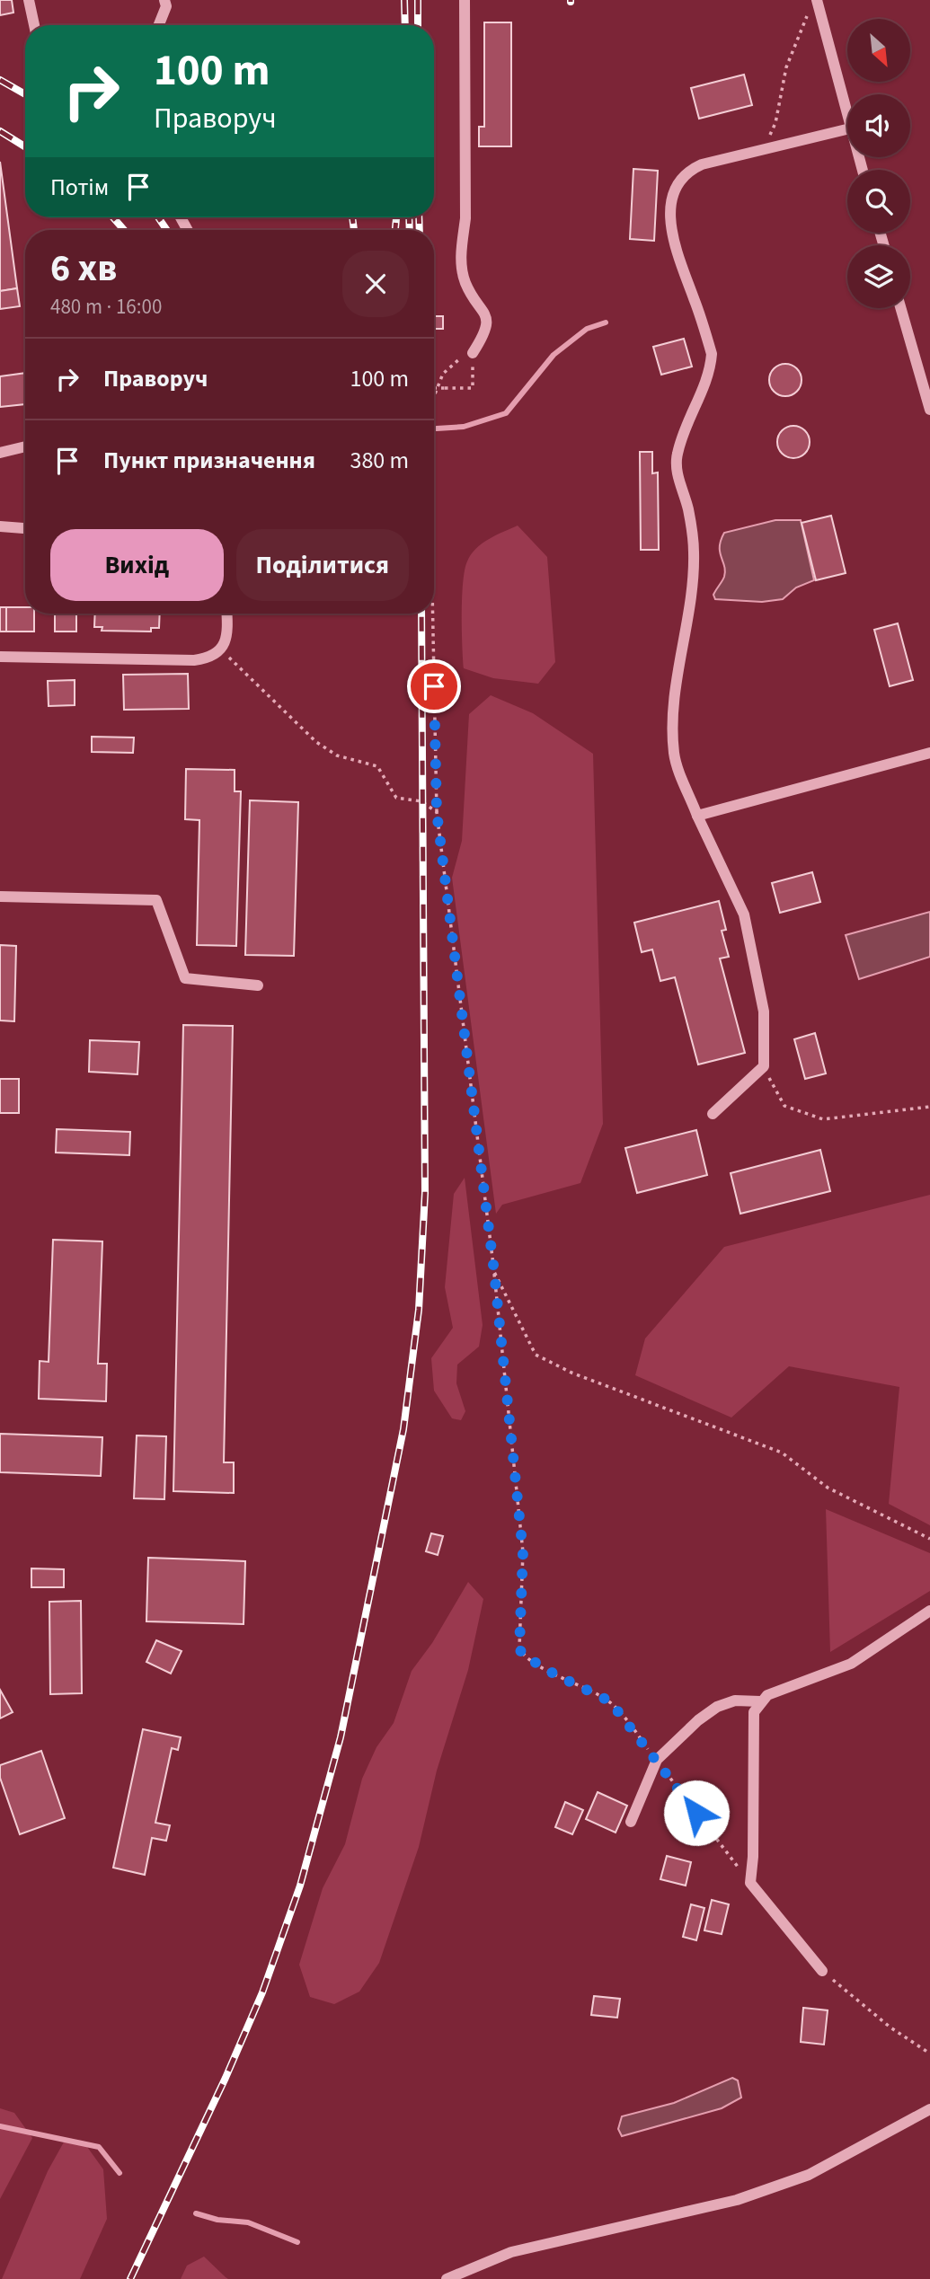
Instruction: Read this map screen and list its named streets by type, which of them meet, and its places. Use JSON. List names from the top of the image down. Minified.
{"north":"bottom right","page":{"turn":["100 m","Праворуч"],"then":"Потім","heading":["6 хв","480 m · 16:00"],"list":[{"name":"Праворуч","value":"100 m"},{"name":"Пункт призначення","value":"380 m"}],"buttons":["Вихід","Поділитися"]}}
